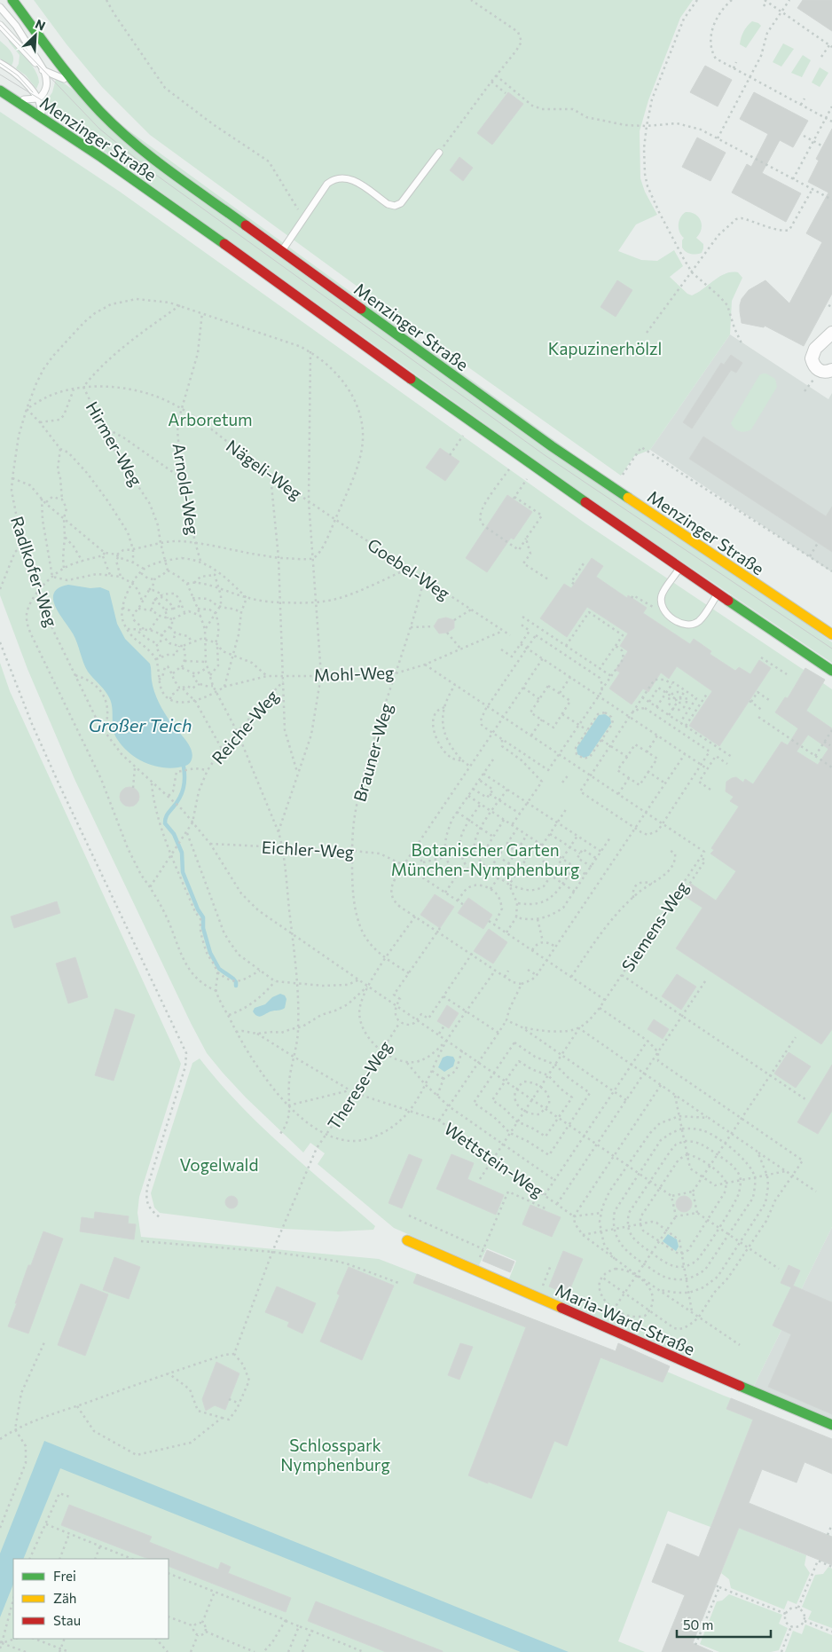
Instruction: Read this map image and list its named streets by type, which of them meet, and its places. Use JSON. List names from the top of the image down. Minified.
{"streets":{"main road":["Menzinger Straße","Maria-Ward-Straße"],"path":["Hirmer-Weg","Nägeli-Weg","Arnold-Weg","Goebel-Weg","Radlkofer-Weg","Mohl-Weg","Reiche-Weg","Brauner-Weg","Eichler-Weg","Siemens-Weg","Therese-Weg","Wettstein-Weg"]},"crossings":[["Hirmer-Weg","Nägeli-Weg"],["Hirmer-Weg","Radlkofer-Weg"],["Nägeli-Weg","Arnold-Weg"],["Nägeli-Weg","Goebel-Weg"],["Nägeli-Weg","Radlkofer-Weg"],["Arnold-Weg","Radlkofer-Weg"],["Goebel-Weg","Radlkofer-Weg"],["Goebel-Weg","Mohl-Weg"],["Goebel-Weg","Brauner-Weg"],["Radlkofer-Weg","Reiche-Weg"],["Radlkofer-Weg","Eichler-Weg"],["Radlkofer-Weg","Siemens-Weg"],["Mohl-Weg","Brauner-Weg"],["Brauner-Weg","Eichler-Weg"],["Siemens-Weg","Wettstein-Weg"],["Therese-Weg","Wettstein-Weg"]],"water":["Großer Teich"],"parks":["Kapuzinerhölzl","Arboretum","Botanischer Garten München-Nymphenburg","Vogelwald","Schlosspark Nymphenburg"],"legend":["Frei","Zäh","Stau"],"scale_bar":"50 m","north":"top right"}
